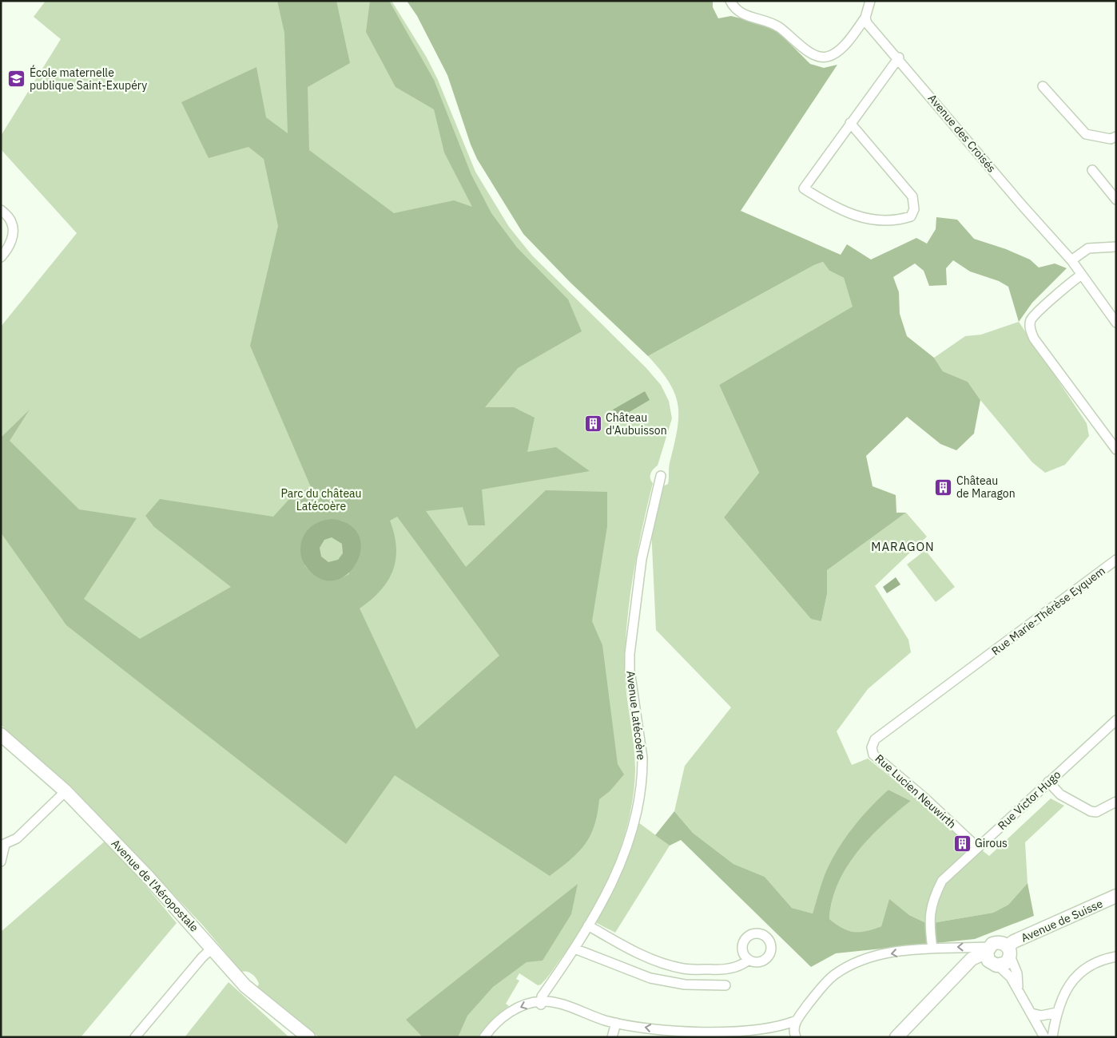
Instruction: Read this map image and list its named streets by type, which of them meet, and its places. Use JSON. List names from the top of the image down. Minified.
{"streets":{"street":["Avenue des Croisés","Rue Marie-Thérèse Eyquem","Avenue Latécoère","Rue Lucien Neuwirth","Rue Victor Hugo","Avenue de l'Aéropostale","Avenue de Suisse"]},"crossings":[["Rue Marie-Thérèse Eyquem","Rue Lucien Neuwirth"],["Rue Lucien Neuwirth","Rue Victor Hugo"]],"districts":["MARAGON"],"parks":["Parc du château Latécoère"],"places":{"school or university":["École maternelle publique Saint-Exupéry"],"building":["Château d'Aubuisson","Château de Maragon","Girous"]}}
